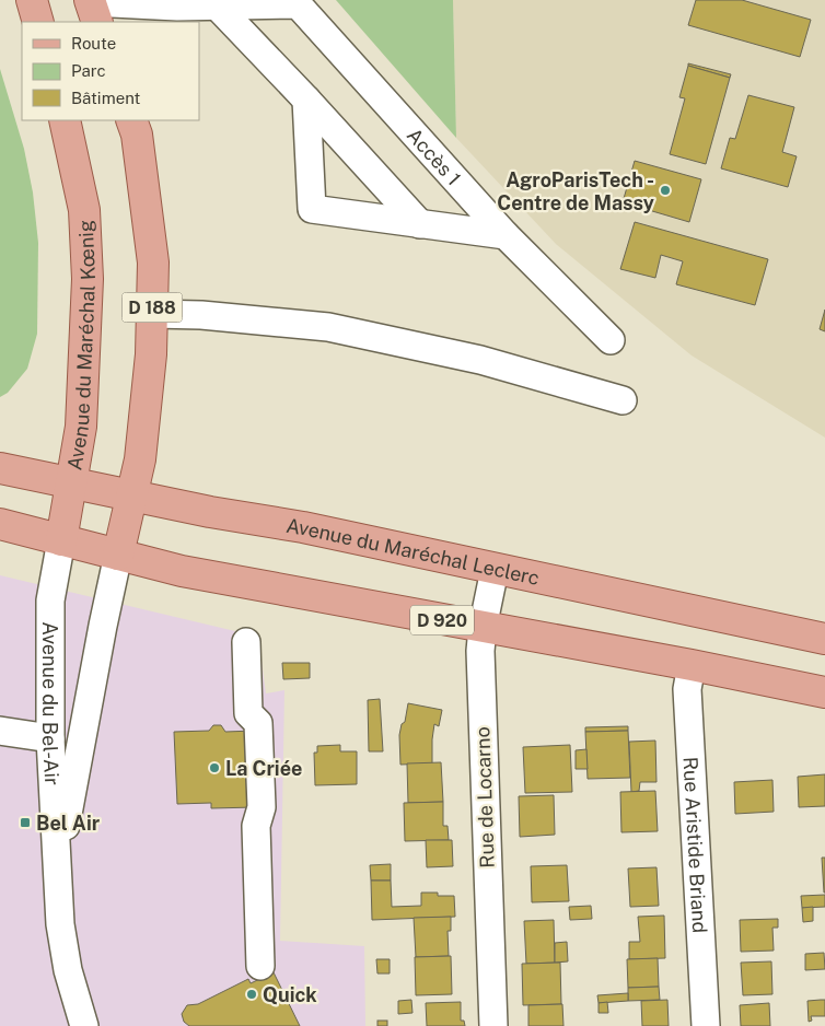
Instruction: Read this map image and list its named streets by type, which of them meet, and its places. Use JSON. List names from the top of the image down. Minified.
{"streets":{"main road":["D 188","Avenue du Maréchal Kœnig","Avenue du Maréchal Leclerc","D 920"],"street":["Accès 1","Avenue du Bel-Air","Rue de Locarno","Rue Aristide Briand"]},"crossings":[["D 188","Avenue du Maréchal Leclerc"],["D 188","D 920"],["D 188","Avenue du Bel-Air"],["Avenue du Maréchal Kœnig","Avenue du Maréchal Leclerc"],["Avenue du Maréchal Kœnig","D 920"],["Avenue du Maréchal Kœnig","Avenue du Bel-Air"],["Avenue du Maréchal Leclerc","Rue de Locarno"],["D 920","Avenue du Bel-Air"],["D 920","Rue de Locarno"],["D 920","Rue Aristide Briand"]],"places":{"other":["AgroParisTech - Centre de Massy","La Criée","Quick"],"transit":["Bel Air"]},"legend":["Route","Parc","Bâtiment"]}
